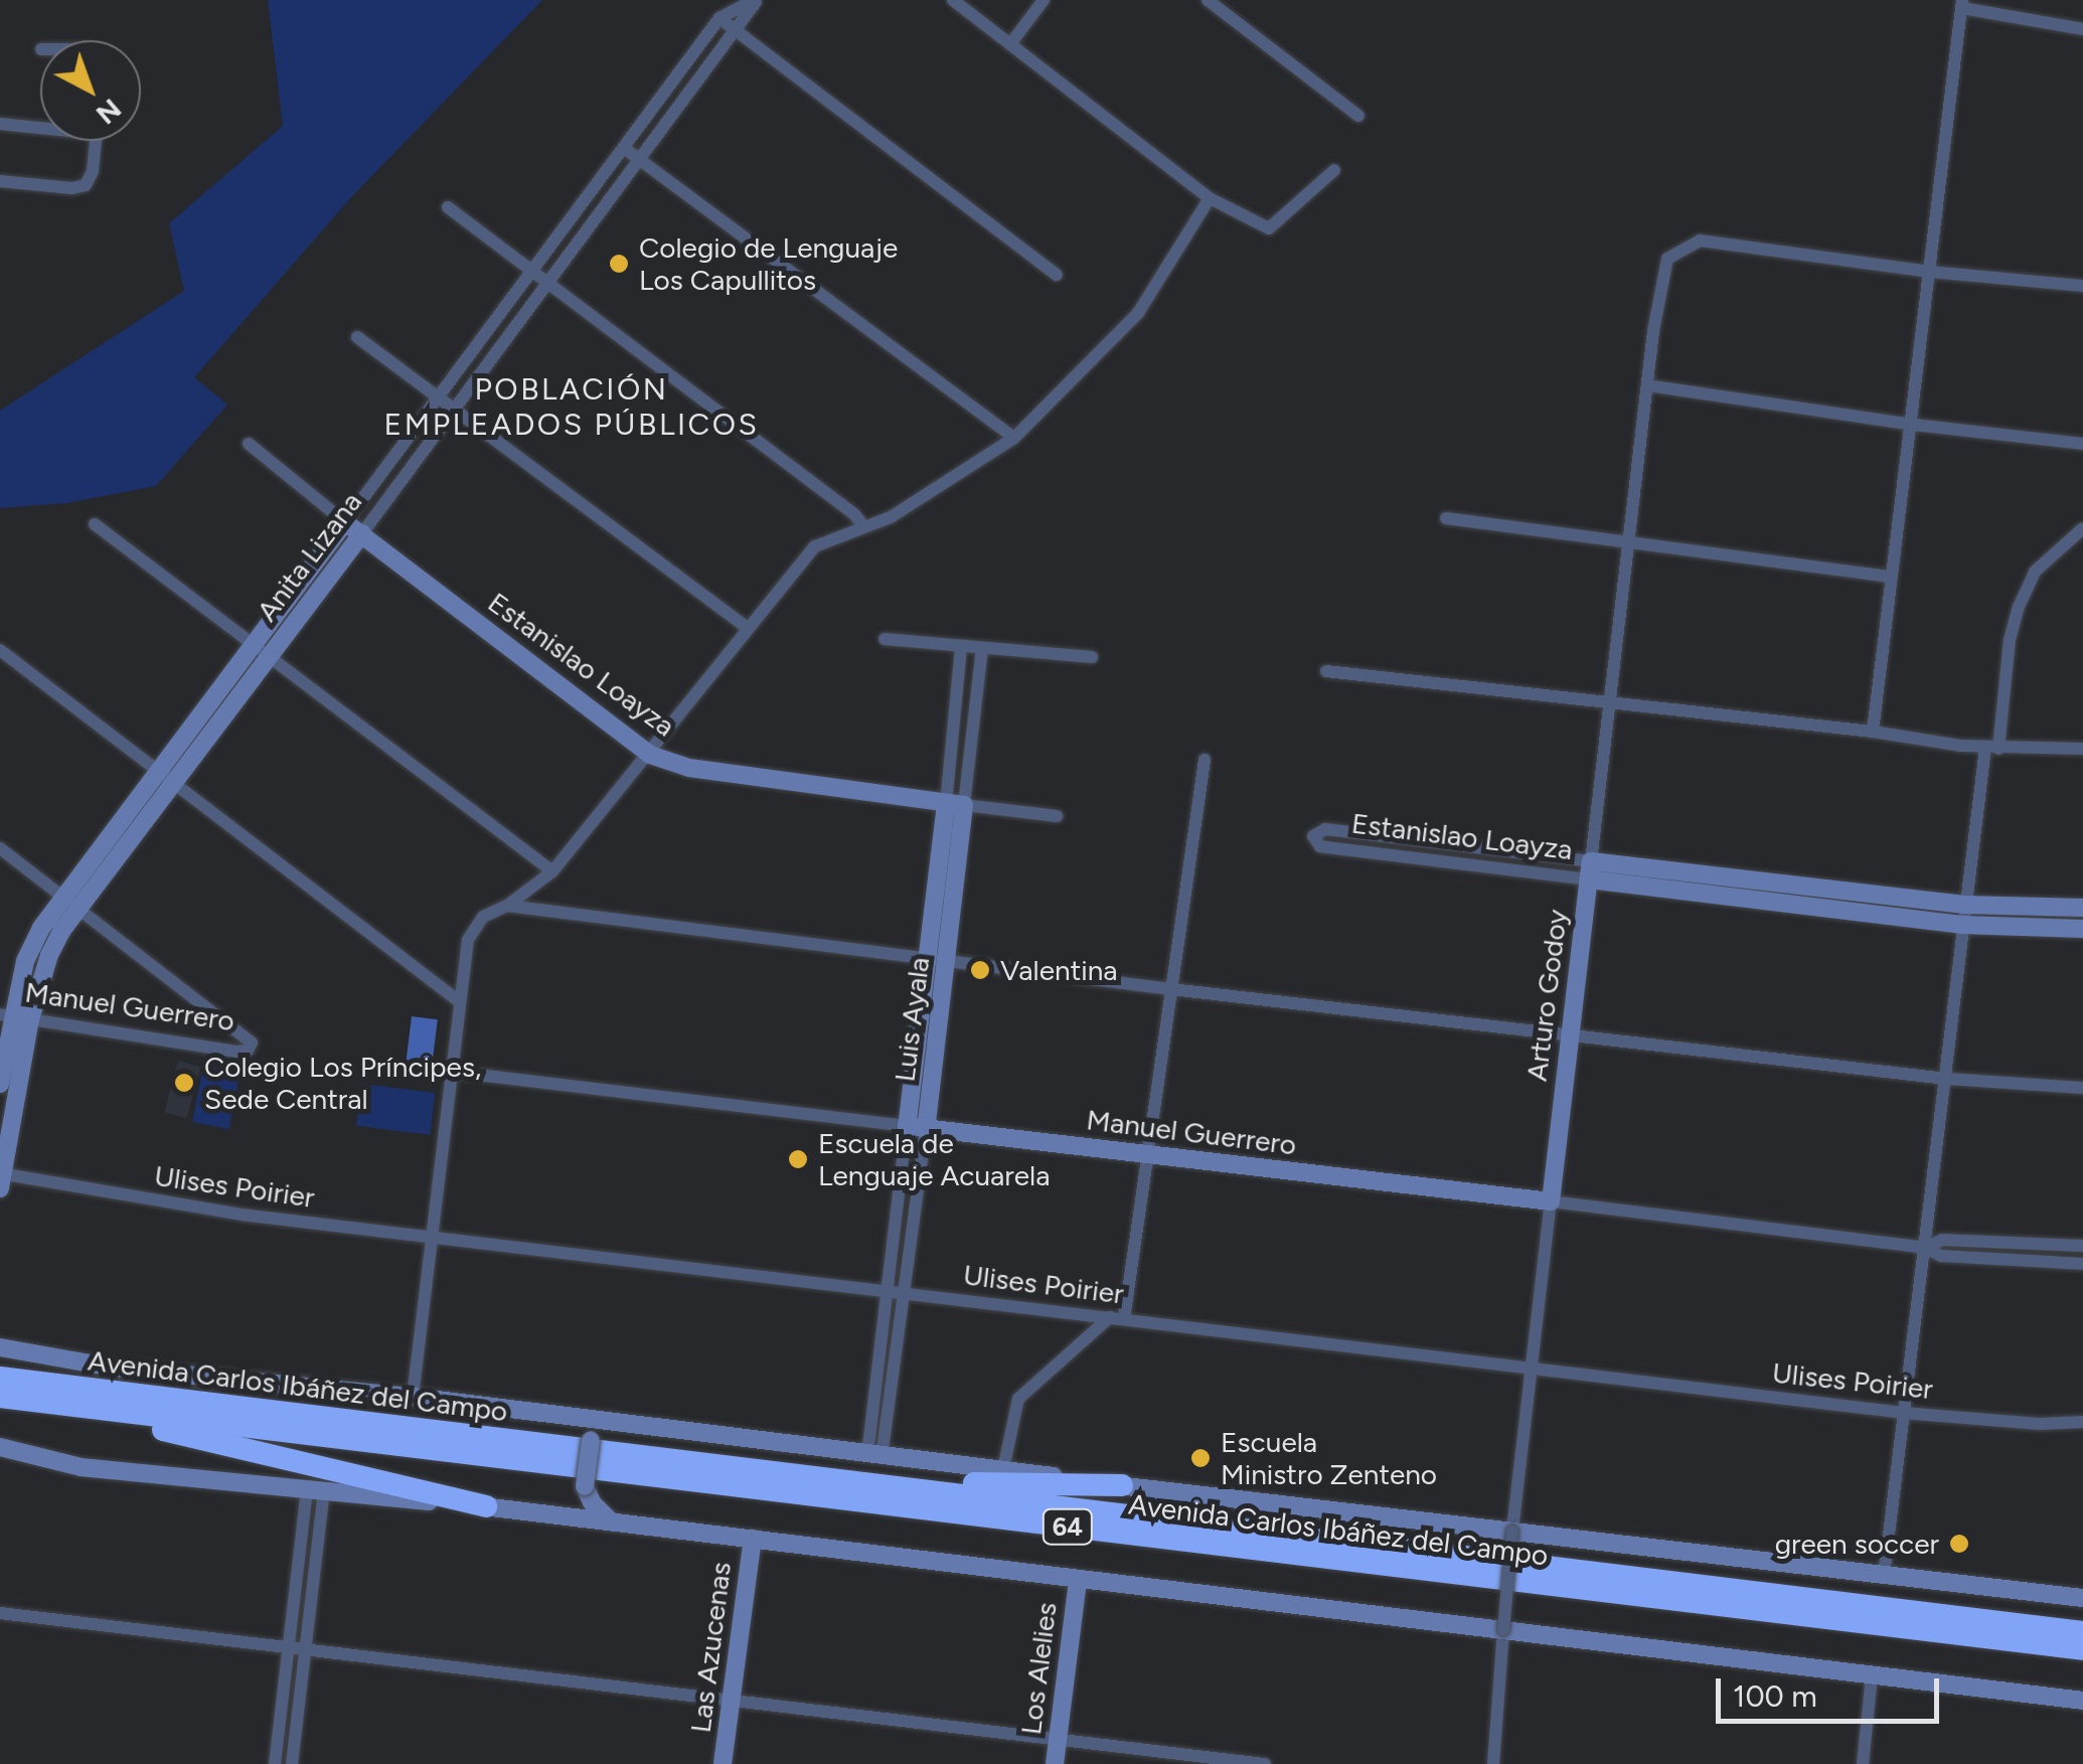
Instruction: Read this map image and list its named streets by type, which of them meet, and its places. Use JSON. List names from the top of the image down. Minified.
{"streets":{"highway":["Avenida Carlos Ibáñez del Campo","64"],"street":["Anita Lizana","Estanislao Loayza","Arturo Godoy","Manuel Guerrero","Luis Ayala","Ulises Poirier","Las Azucenas","Los Alelies"]},"crossings":[["Anita Lizana","Estanislao Loayza"],["Anita Lizana","Manuel Guerrero"],["Anita Lizana","Ulises Poirier"],["Estanislao Loayza","Arturo Godoy"],["Estanislao Loayza","Luis Ayala"],["Arturo Godoy","Manuel Guerrero"],["Arturo Godoy","Ulises Poirier"],["Arturo Godoy","Avenida Carlos Ibáñez del Campo"],["Manuel Guerrero","Luis Ayala"],["Luis Ayala","Ulises Poirier"],["Luis Ayala","Avenida Carlos Ibáñez del Campo"]],"districts":["POBLACIÓN EMPLEADOS PÚBLICOS"],"places":["Colegio de Lenguaje Los Capullitos","Valentina","Colegio Los Príncipes, Sede Central","Escuela de Lenguaje Acuarela","Escuela Ministro Zenteno","green soccer"],"scale_bar":"100 m","north":"bottom right"}
